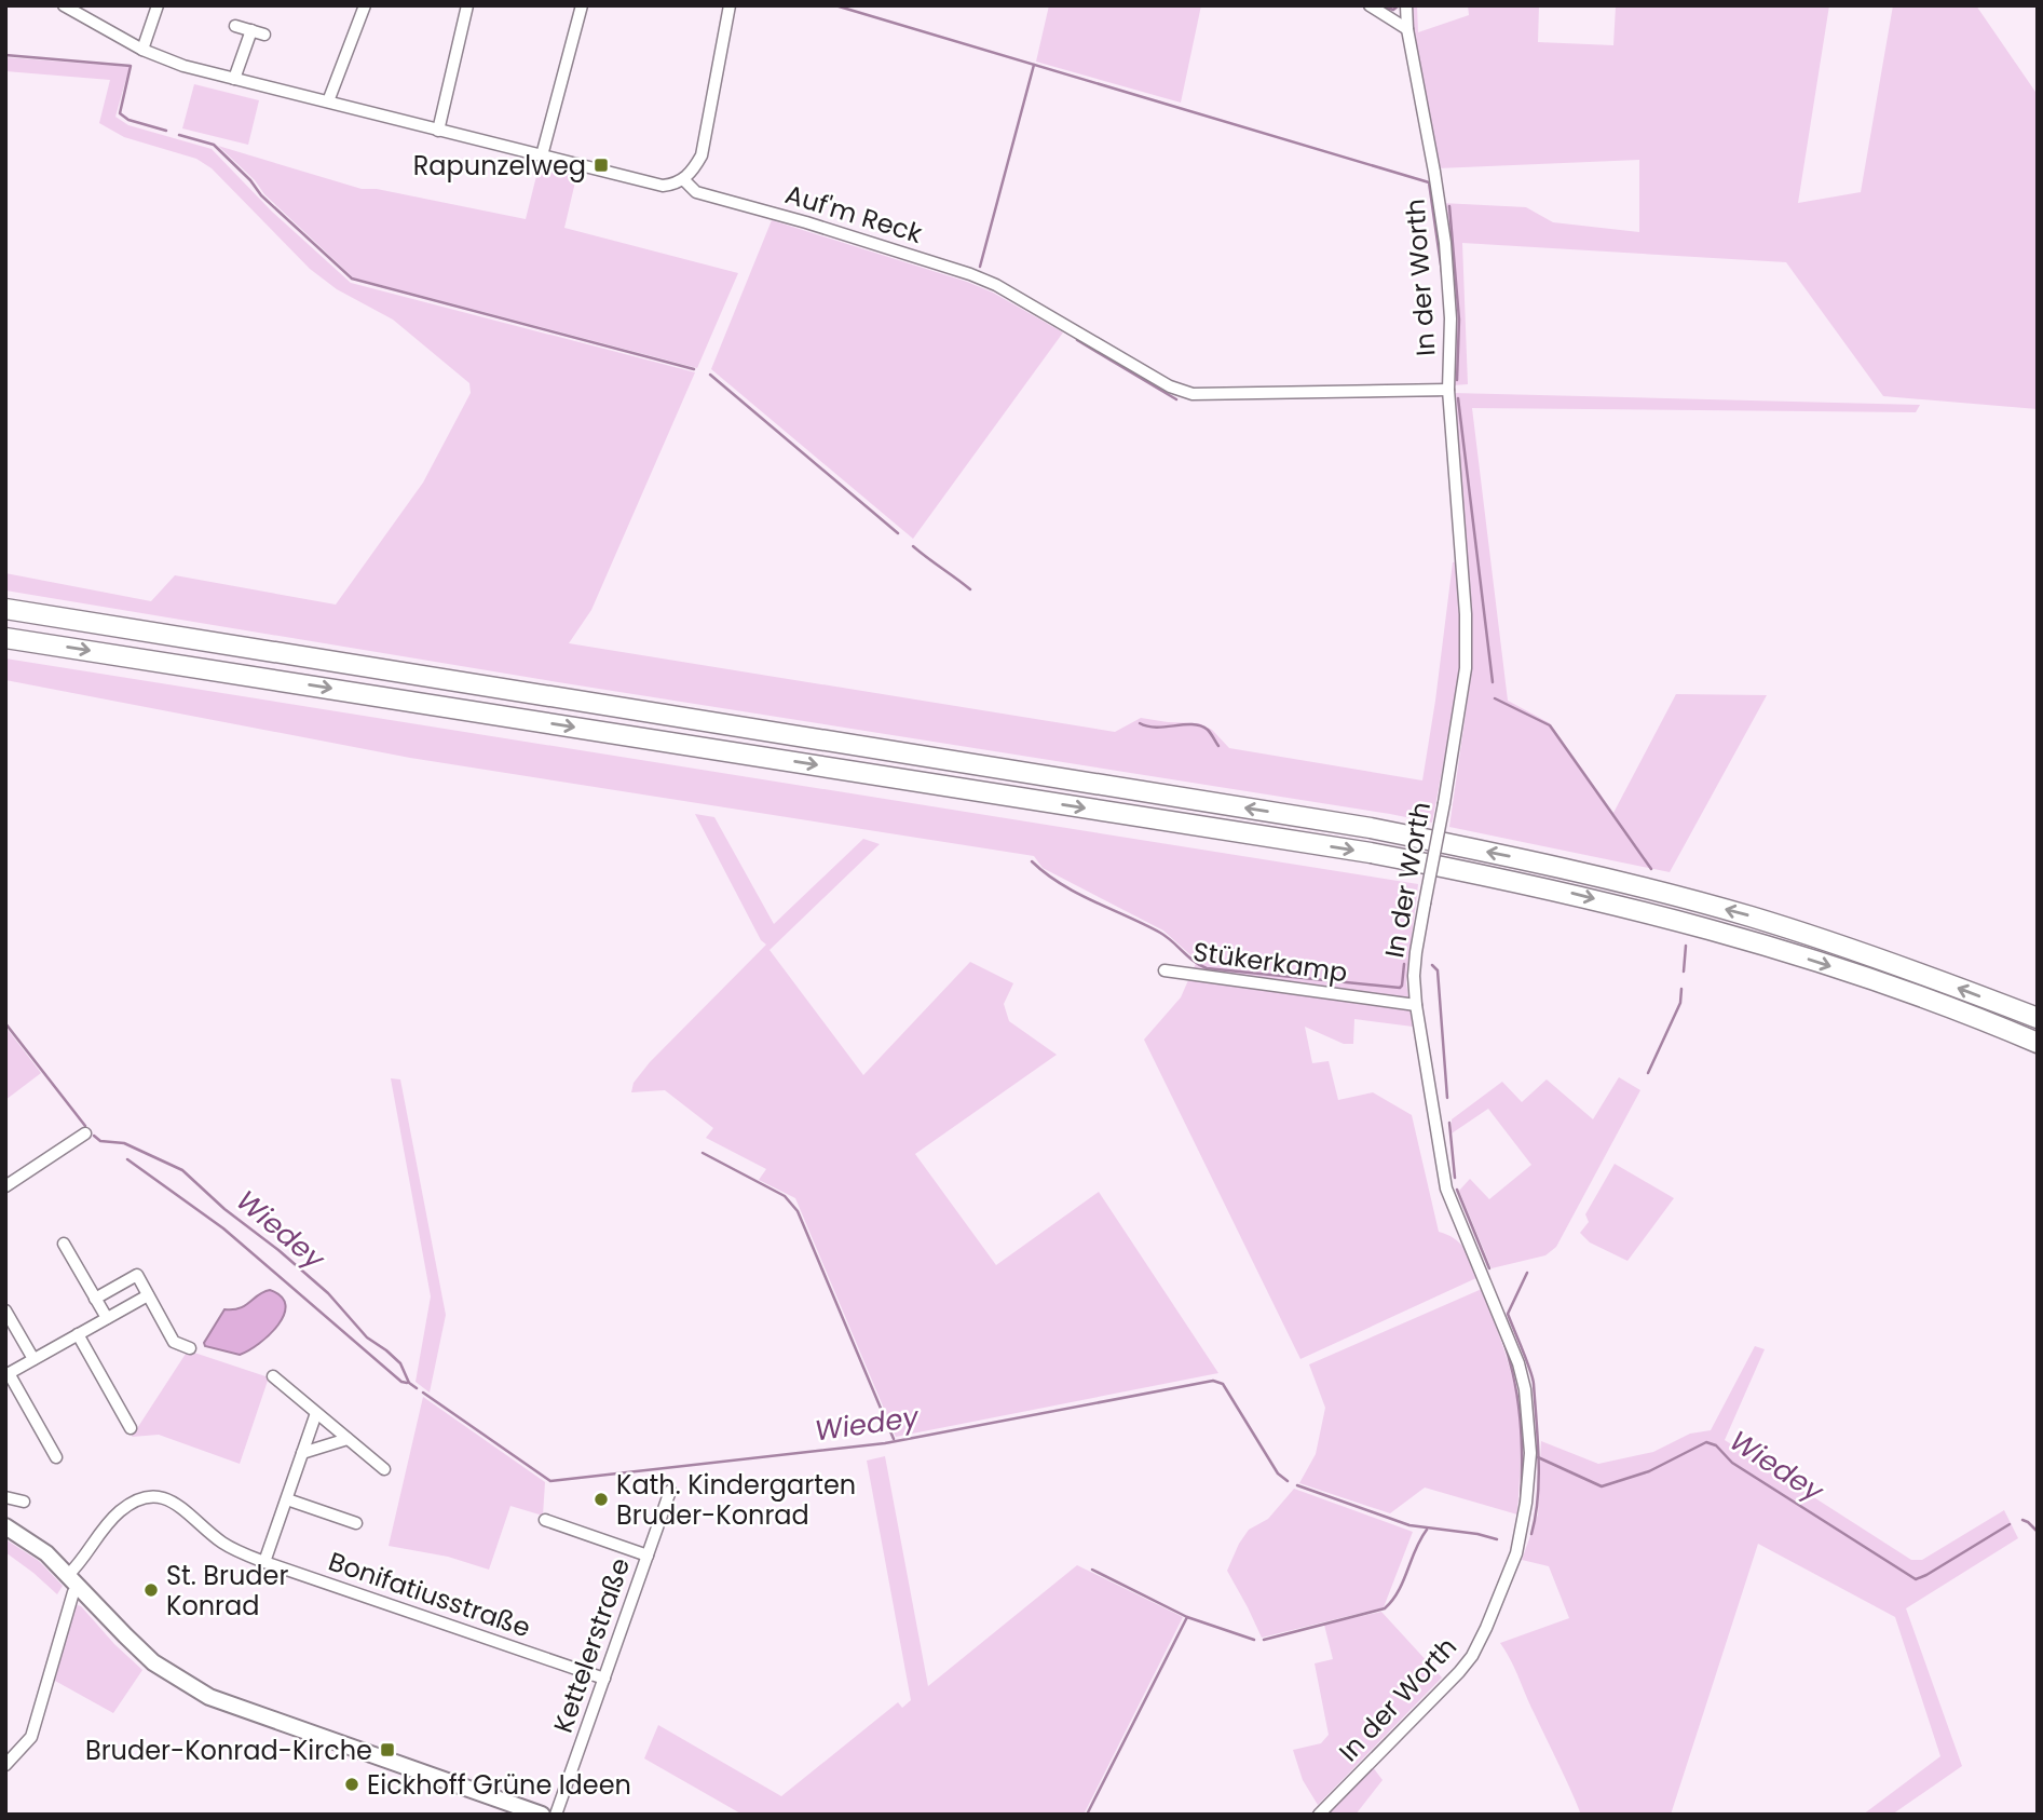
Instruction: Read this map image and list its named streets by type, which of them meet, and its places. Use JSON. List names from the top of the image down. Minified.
{"streets":{"street":["Auf'm Reck","In der Worth","Stükerkamp","Bonifatiusstraße","Kettelerstraße"]},"crossings":[["Auf'm Reck","In der Worth"],["In der Worth","Stükerkamp"],["Bonifatiusstraße","Kettelerstraße"]],"water":["Wiedey"],"places":{"transit":["Rapunzelweg","Bruder-Konrad-Kirche"],"other":["Kath. Kindergarten Bruder-Konrad","St. Bruder Konrad","Eickhoff Grüne Ideen"]}}
